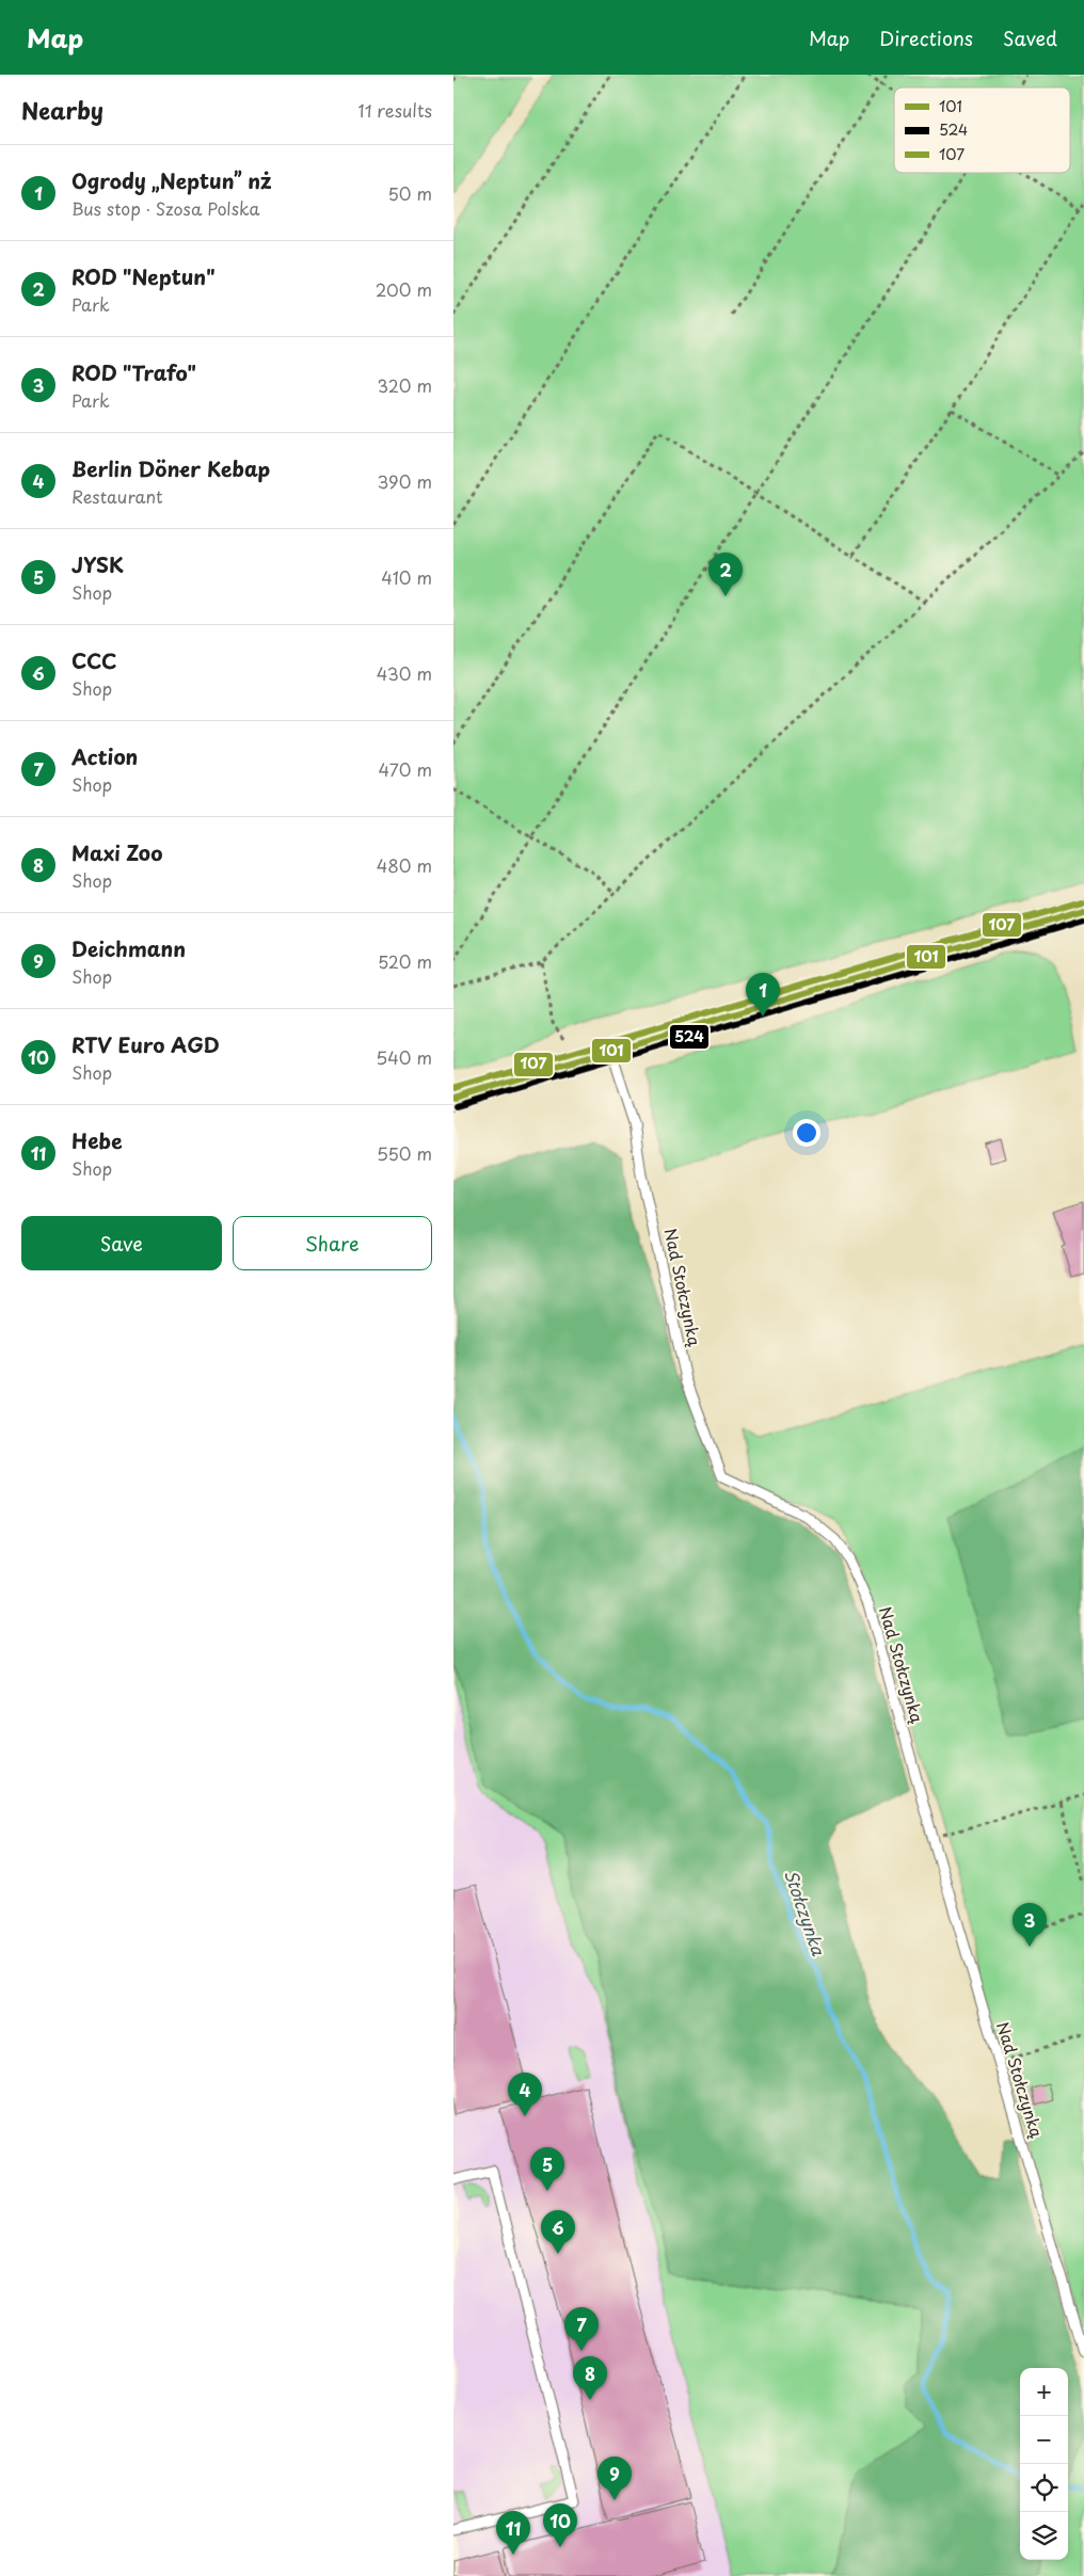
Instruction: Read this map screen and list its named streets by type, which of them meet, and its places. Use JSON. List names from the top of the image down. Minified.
{"streets":{"lane":["Nad Stołczynką"]},"water":["Stołczynka"],"lines":["transit line 107","transit line 101","transit line 524"],"legend":["101","524","107"],"page":{"header":"Map","nav":["Map","Directions","Saved"],"heading":["Nearby","11 results"],"list":[{"mark":"1","name":"Ogrody „Neptun” nż","note":"Bus stop · Szosa Polska","value":"50 m"},{"mark":"2","name":"ROD \"Neptun\"","note":"Park","value":"200 m"},{"mark":"3","name":"ROD \"Trafo\"","note":"Park","value":"320 m"},{"mark":"4","name":"Berlin Döner Kebap","note":"Restaurant","value":"390 m"},{"mark":"5","name":"JYSK","note":"Shop","value":"410 m"},{"mark":"6","name":"CCC","note":"Shop","value":"430 m"},{"mark":"7","name":"Action","note":"Shop","value":"470 m"},{"mark":"8","name":"Maxi Zoo","note":"Shop","value":"480 m"},{"mark":"9","name":"Deichmann","note":"Shop","value":"520 m"},{"mark":"10","name":"RTV Euro AGD","note":"Shop","value":"540 m"},{"mark":"11","name":"Hebe","note":"Shop","value":"550 m"}],"pins":["2","1","3","4","5","6","7","8","9","10","11"],"buttons":["Save","Share"],"map_buttons":["+","−"]}}
